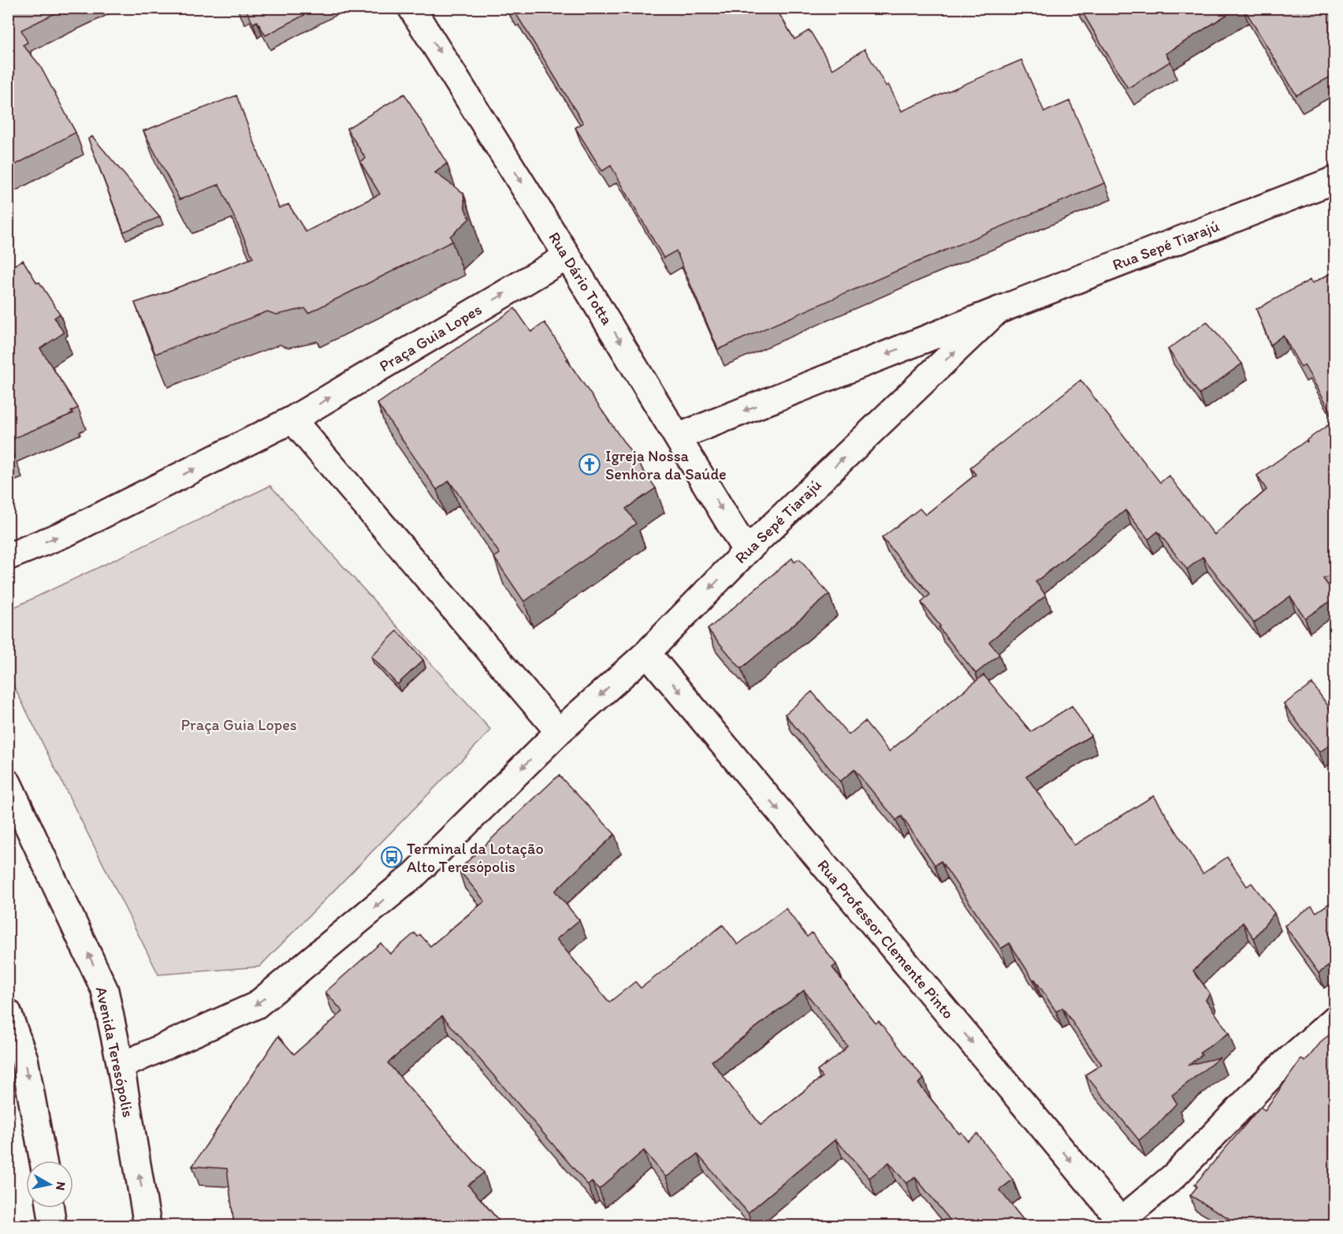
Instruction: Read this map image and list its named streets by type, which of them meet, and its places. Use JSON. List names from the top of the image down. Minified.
{"streets":{"street":["Rua Sepé Tiarajú","Rua Dário Totta","Praça Guia Lopes","Rua Professor Clemente Pinto","Avenida Teresópolis"]},"crossings":[["Rua Sepé Tiarajú","Rua Dário Totta"],["Rua Sepé Tiarajú","Rua Professor Clemente Pinto"],["Rua Dário Totta","Praça Guia Lopes"]],"one_way":["Rua Dário Totta","Praça Guia Lopes","Rua Professor Clemente Pinto"],"parks":["Praça Guia Lopes"],"places":{"church":["Igreja Nossa Senhora da Saúde"],"bus stop":["Terminal da Lotação Alto Teresópolis"]},"north":"right"}
